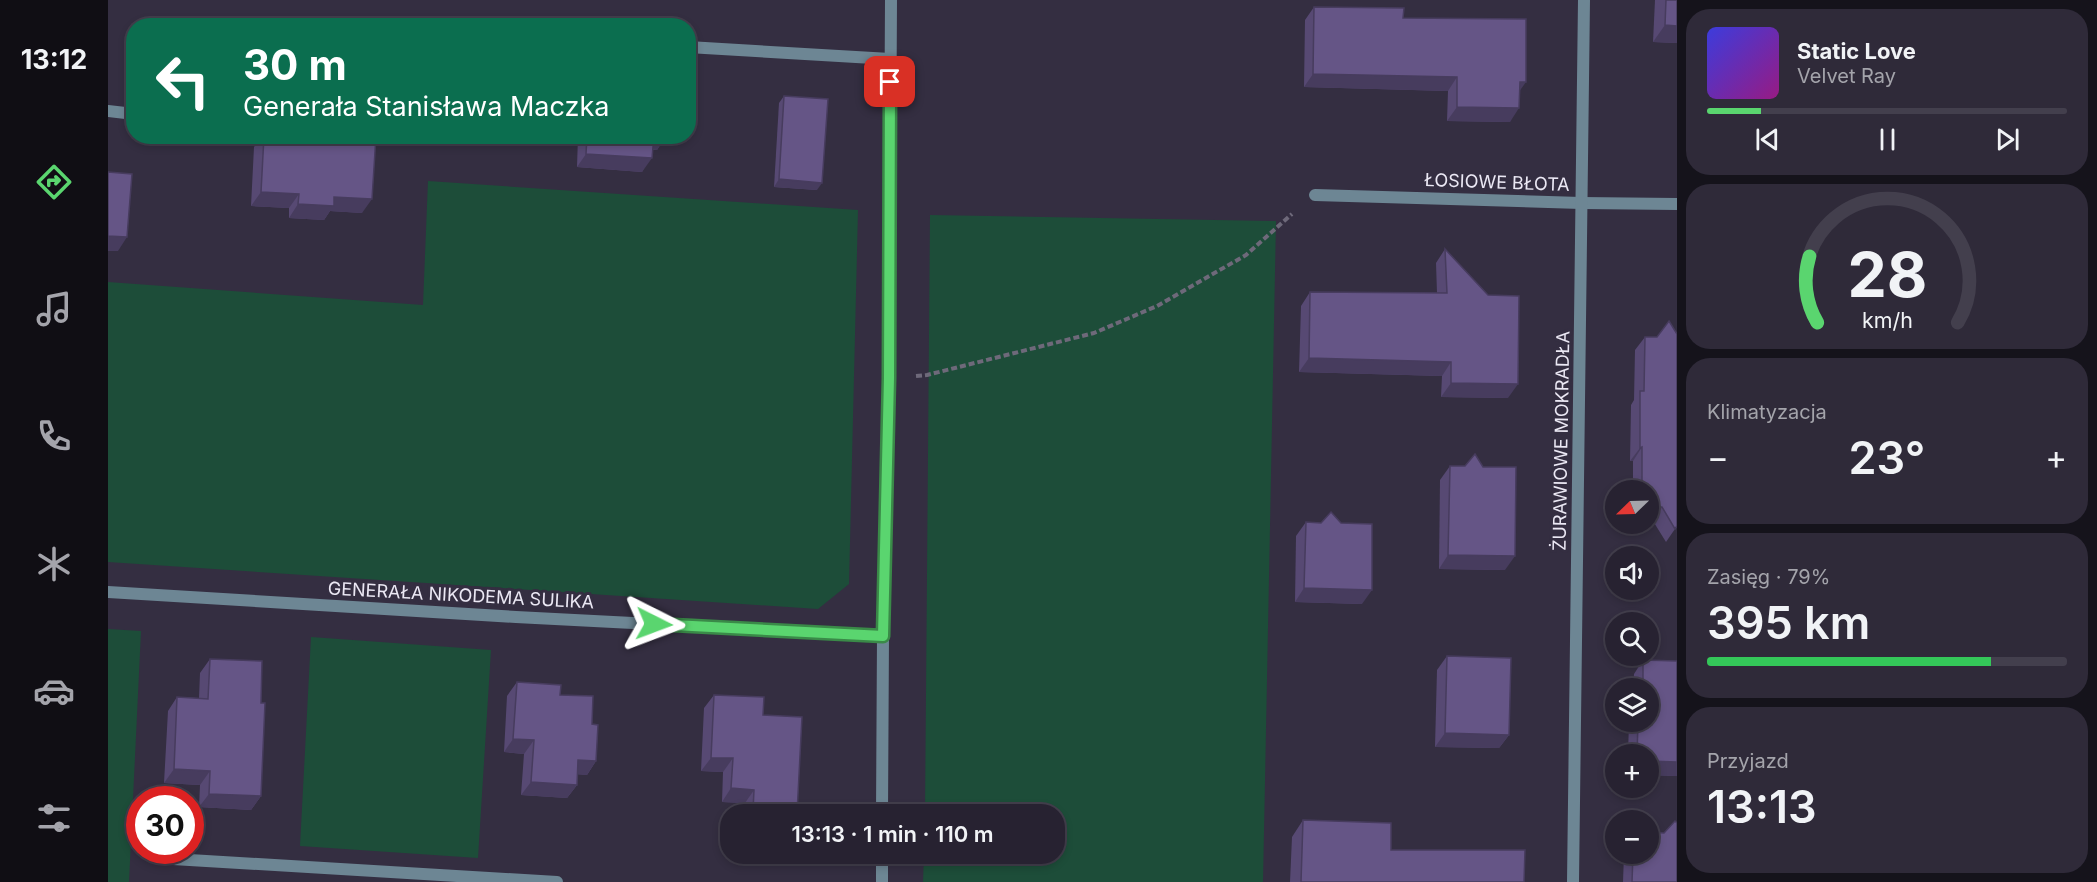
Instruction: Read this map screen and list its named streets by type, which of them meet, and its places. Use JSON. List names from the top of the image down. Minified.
{"streets":{"street":["ŁOSIOWE BŁOTA","ŻURAWIOWE MOKRADŁA","GENERAŁA NIKODEMA SULIKA"]},"crossings":[["ŁOSIOWE BŁOTA","ŻURAWIOWE MOKRADŁA"]],"north":"bottom left","page":{"tabs":"13:12","turn":["30 m","Generała Stanisława Maczka"],"song":["Static Love","Velvet Ray"],"tile":["Klimatyzacja",["Zasięg · 79%","395 km"],["Przyjazd","13:13"]],"heat":["−","23°","+"],"map_buttons":["+","−"],"limit":"30","trip":"13:13 · 1 min · 110 m","gauge":["28","km/h"]}}
